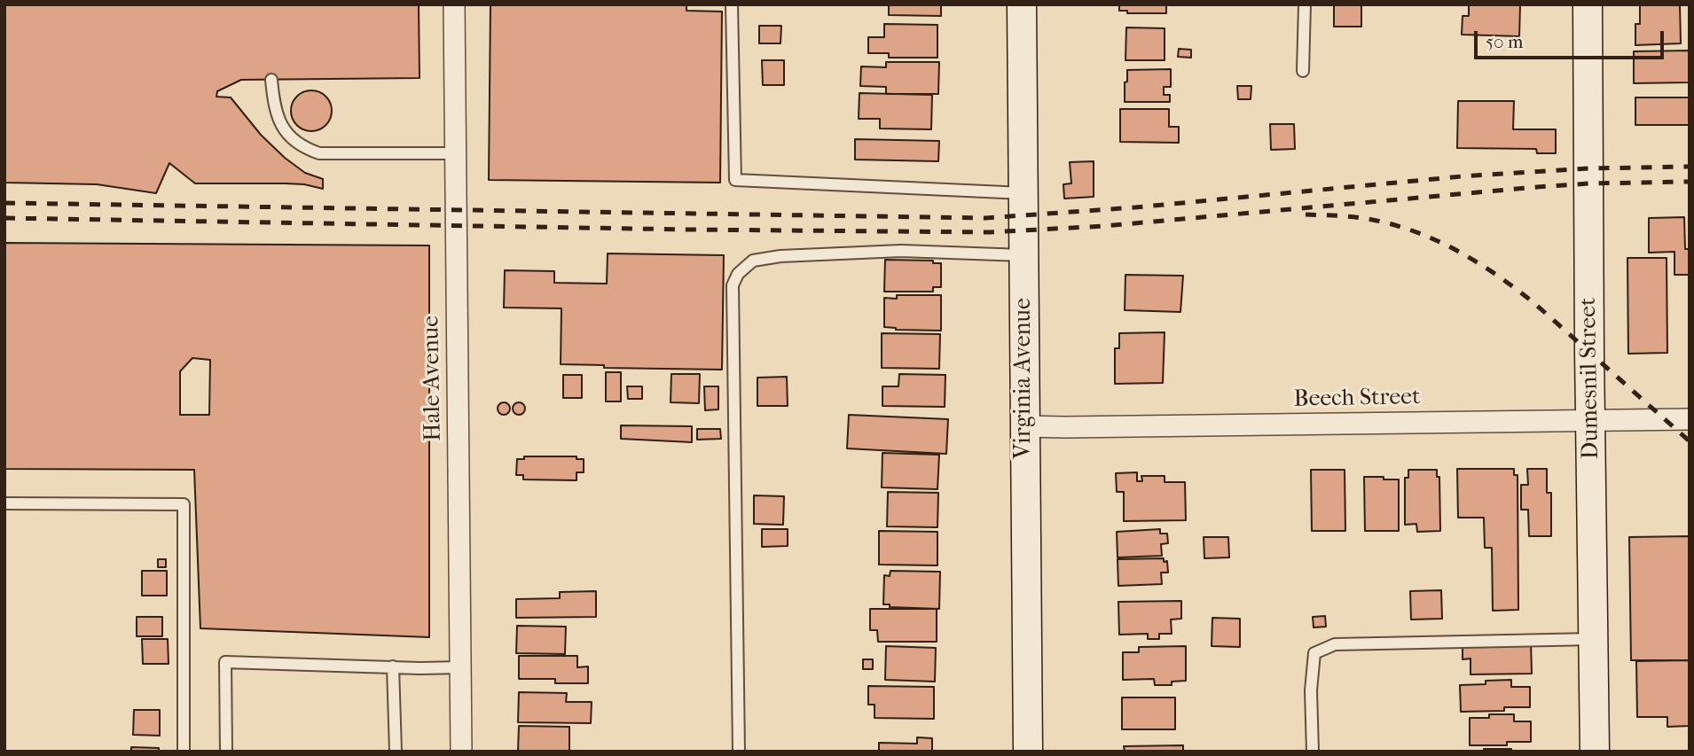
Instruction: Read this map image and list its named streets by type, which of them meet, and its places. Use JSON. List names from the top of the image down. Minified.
{"streets":{"main road":["Virginia Avenue","Dumesnil Street"],"street":["Hale Avenue","Beech Street"]},"crossings":[["Virginia Avenue","Beech Street"],["Dumesnil Street","Beech Street"]],"scale_bar":"50 m"}
